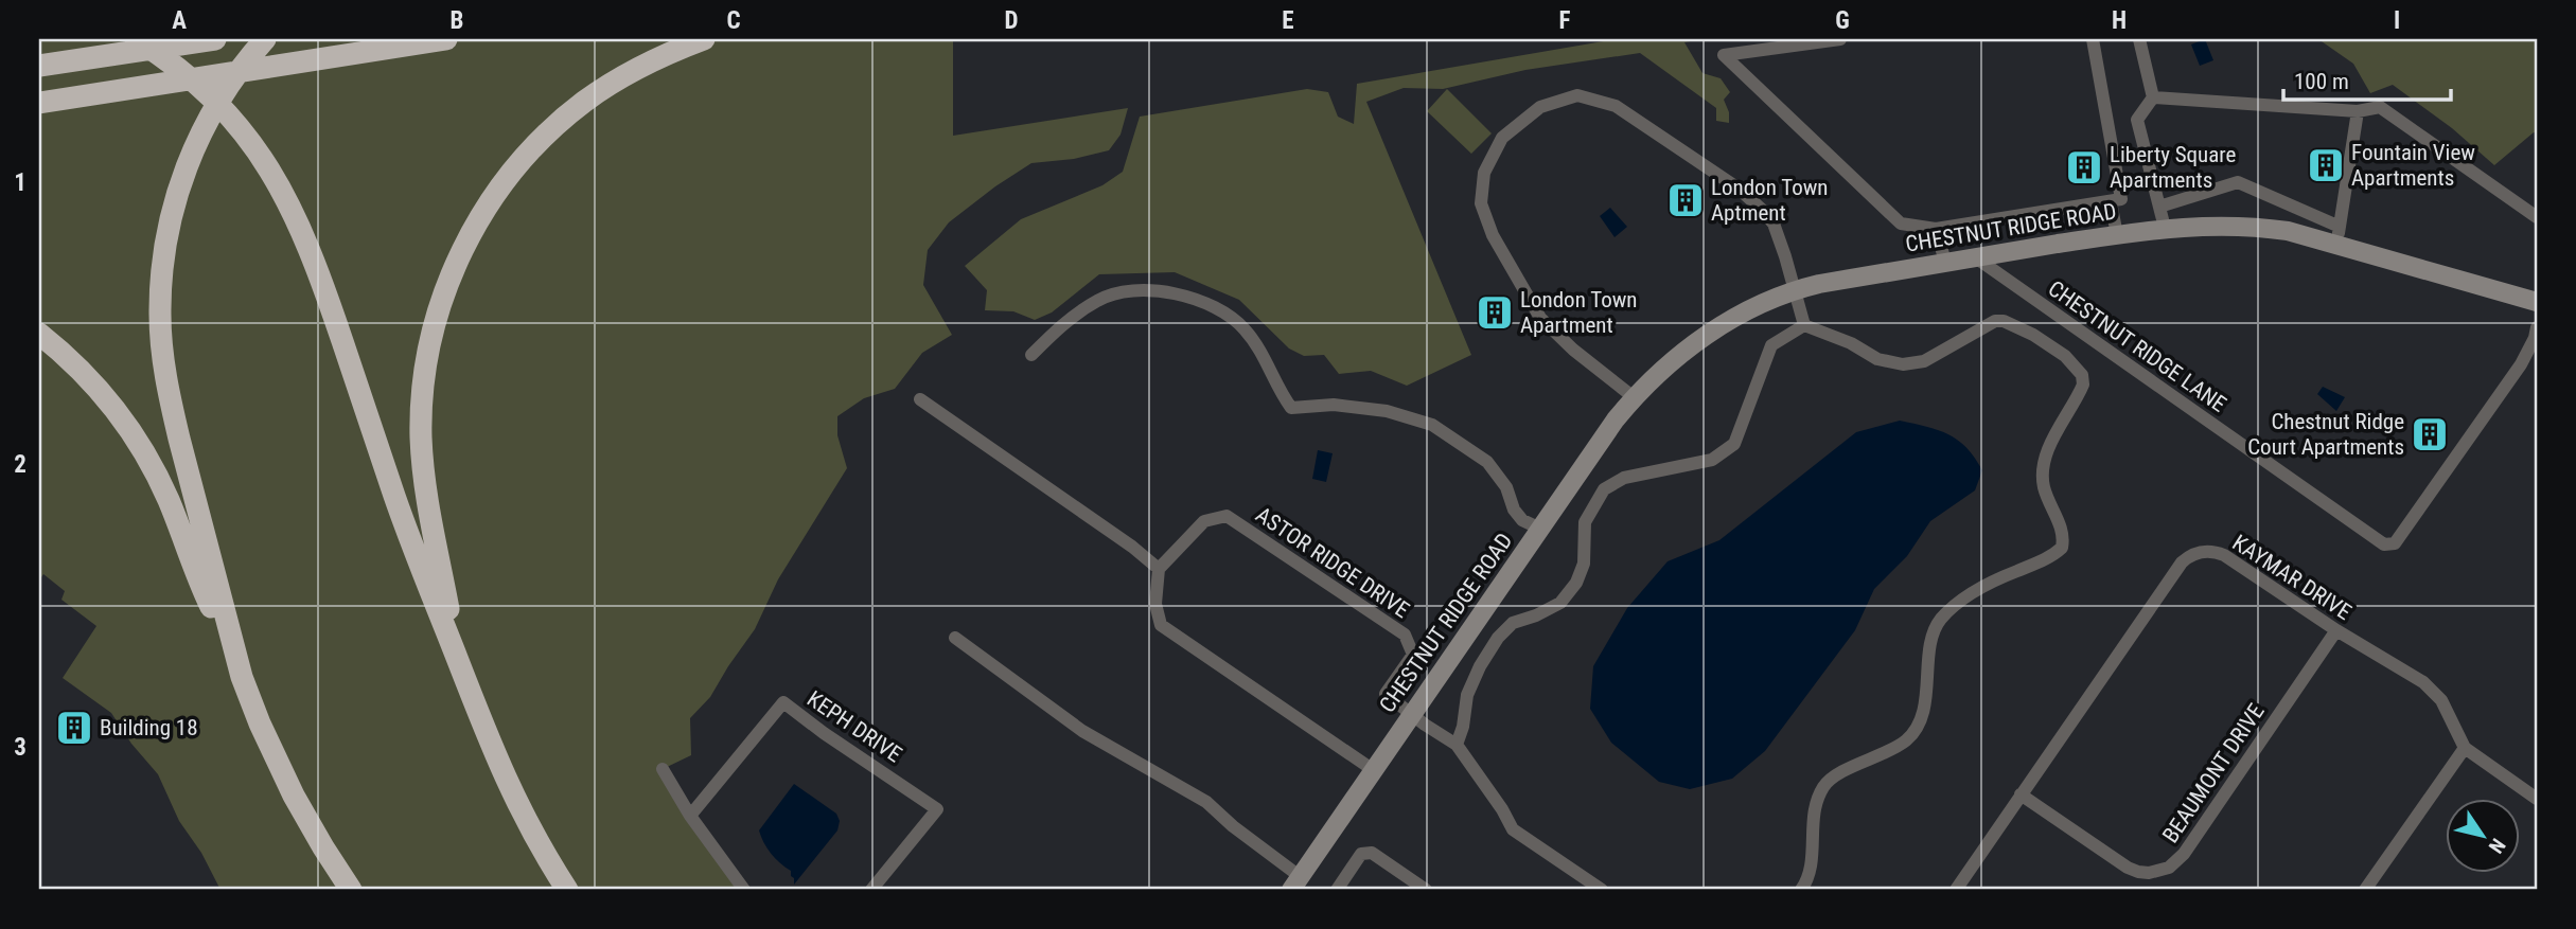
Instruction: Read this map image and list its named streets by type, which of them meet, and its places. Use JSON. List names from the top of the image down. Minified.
{"streets":{"street":["CHESTNUT RIDGE ROAD","CHESTNUT RIDGE LANE","ASTOR RIDGE DRIVE","KAYMAR DRIVE","KEPH DRIVE","BEAUMONT DRIVE"]},"crossings":[["CHESTNUT RIDGE ROAD","CHESTNUT RIDGE LANE"],["CHESTNUT RIDGE ROAD","ASTOR RIDGE DRIVE"],["KAYMAR DRIVE","BEAUMONT DRIVE"]],"places":{"building":["Fountain View Apartments","Liberty Square Apartments","London Town Aptment","London Town Apartment","Chestnut Ridge Court Apartments","Building 18"]},"scale_bar":"100 m","north":"bottom right","grid":{"columns":["A","B","C","D","E","F","G","H","I"],"rows":["1","2","3"]}}
